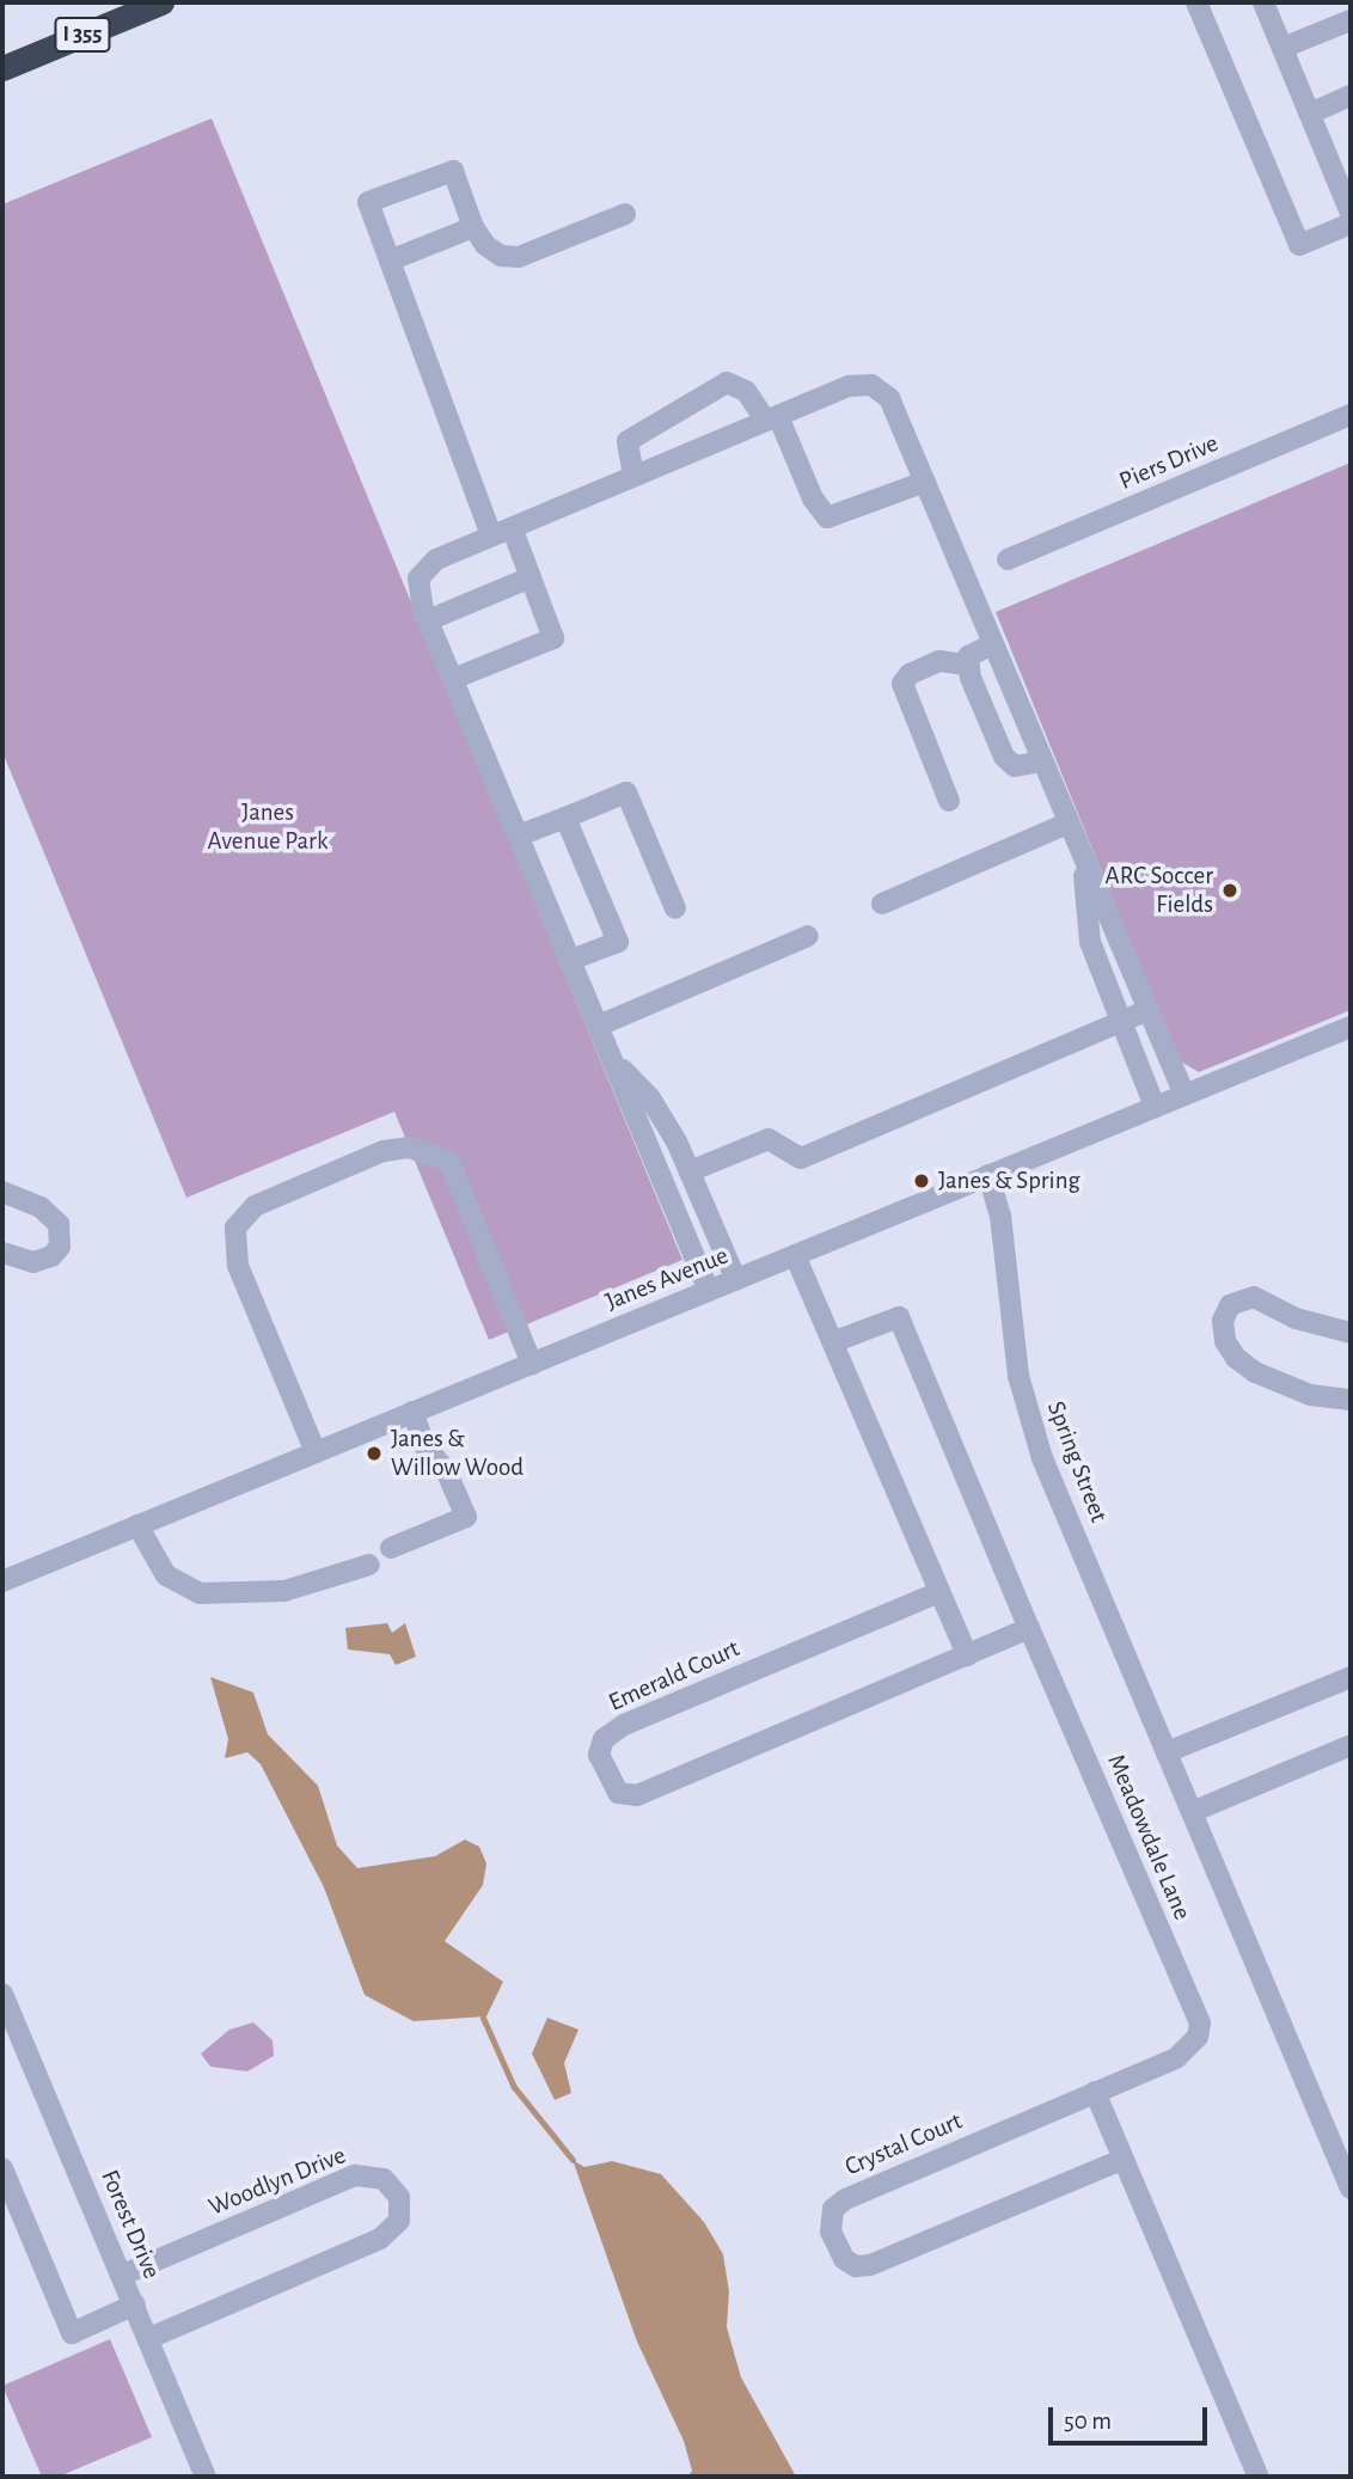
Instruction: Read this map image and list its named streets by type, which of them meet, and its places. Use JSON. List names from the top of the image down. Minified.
{"streets":{"highway":["I 355"],"street":["Piers Drive","Janes Avenue","Spring Street","Emerald Court","Meadowdale Lane","Crystal Court","Woodlyn Drive","Forest Drive"]},"crossings":[["Janes Avenue","Spring Street"],["Meadowdale Lane","Crystal Court"],["Woodlyn Drive","Forest Drive"]],"parks":["Janes Avenue Park"],"places":["ARC Soccer Fields","Janes & Spring","Janes & Willow Wood"],"scale_bar":"50 m"}
